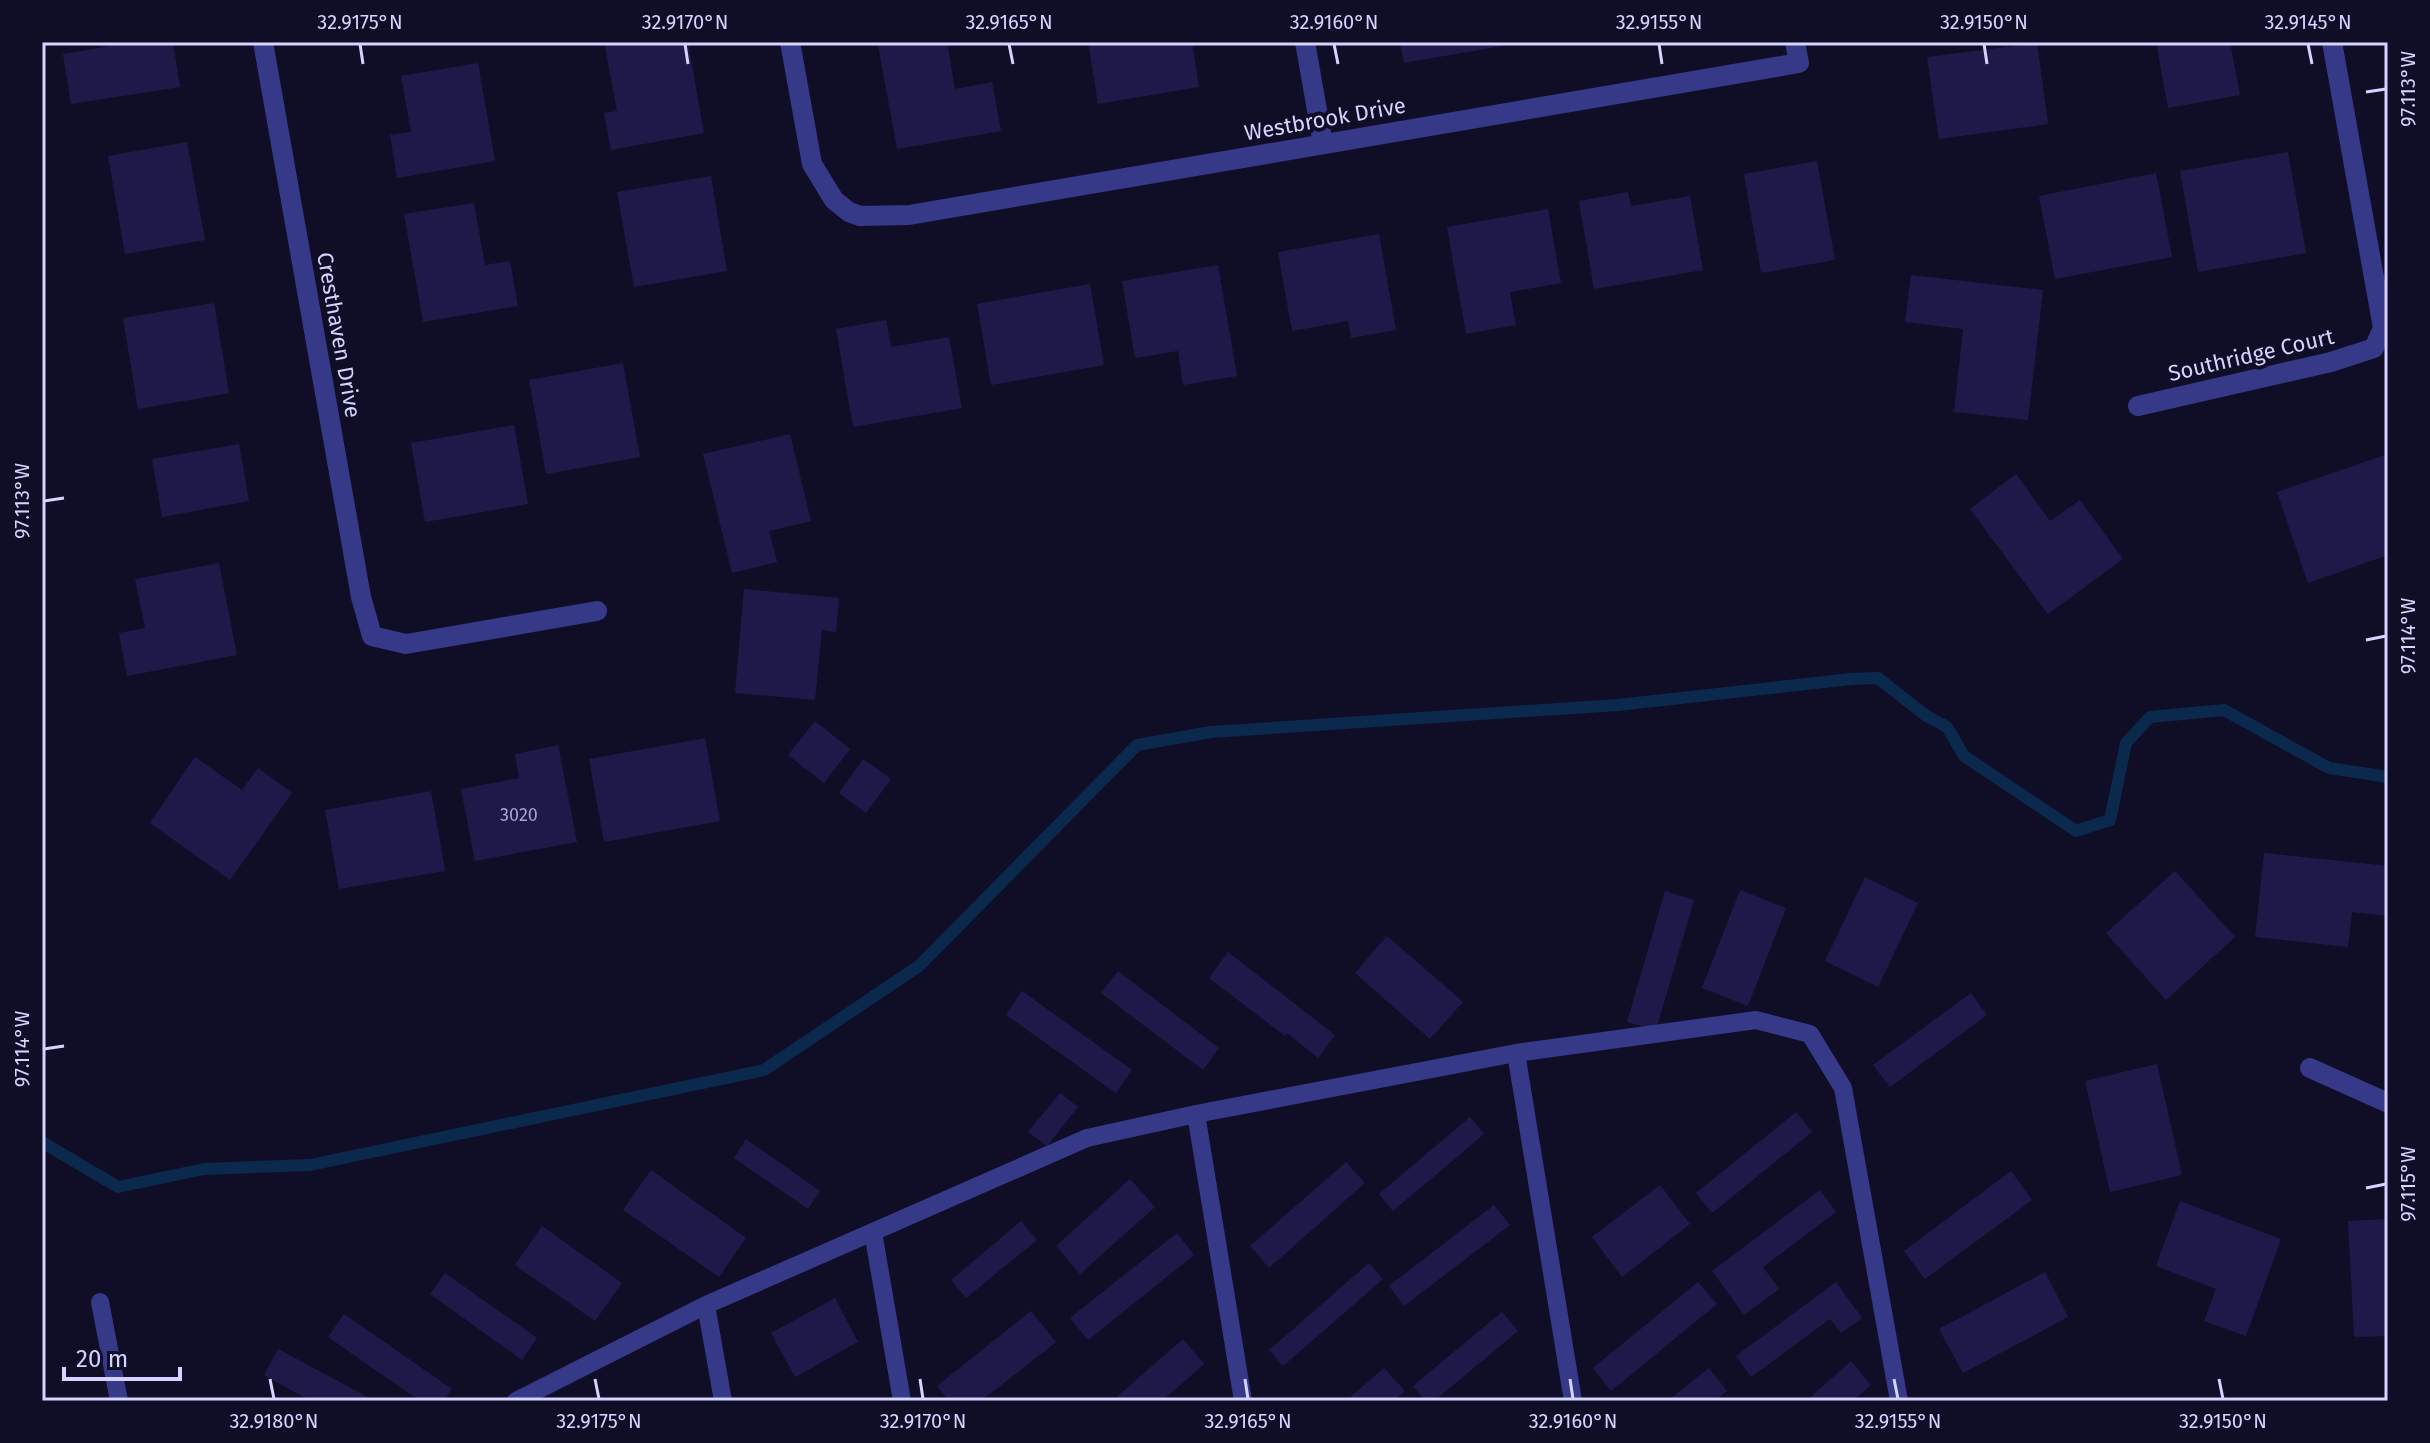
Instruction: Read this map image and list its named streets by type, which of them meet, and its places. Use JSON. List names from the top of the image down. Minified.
{"streets":{"street":["Westbrook Drive","Cresthaven Drive","Southridge Court"]},"house_numbers":["3020"],"scale_bar":"20 m","coordinates":["32.9175°N","32.9170°N","32.9165°N","32.9160°N","32.9155°N","32.9150°N","32.9145°N","97.113°W","97.114°W","97.115°W","32.9180°N"]}
